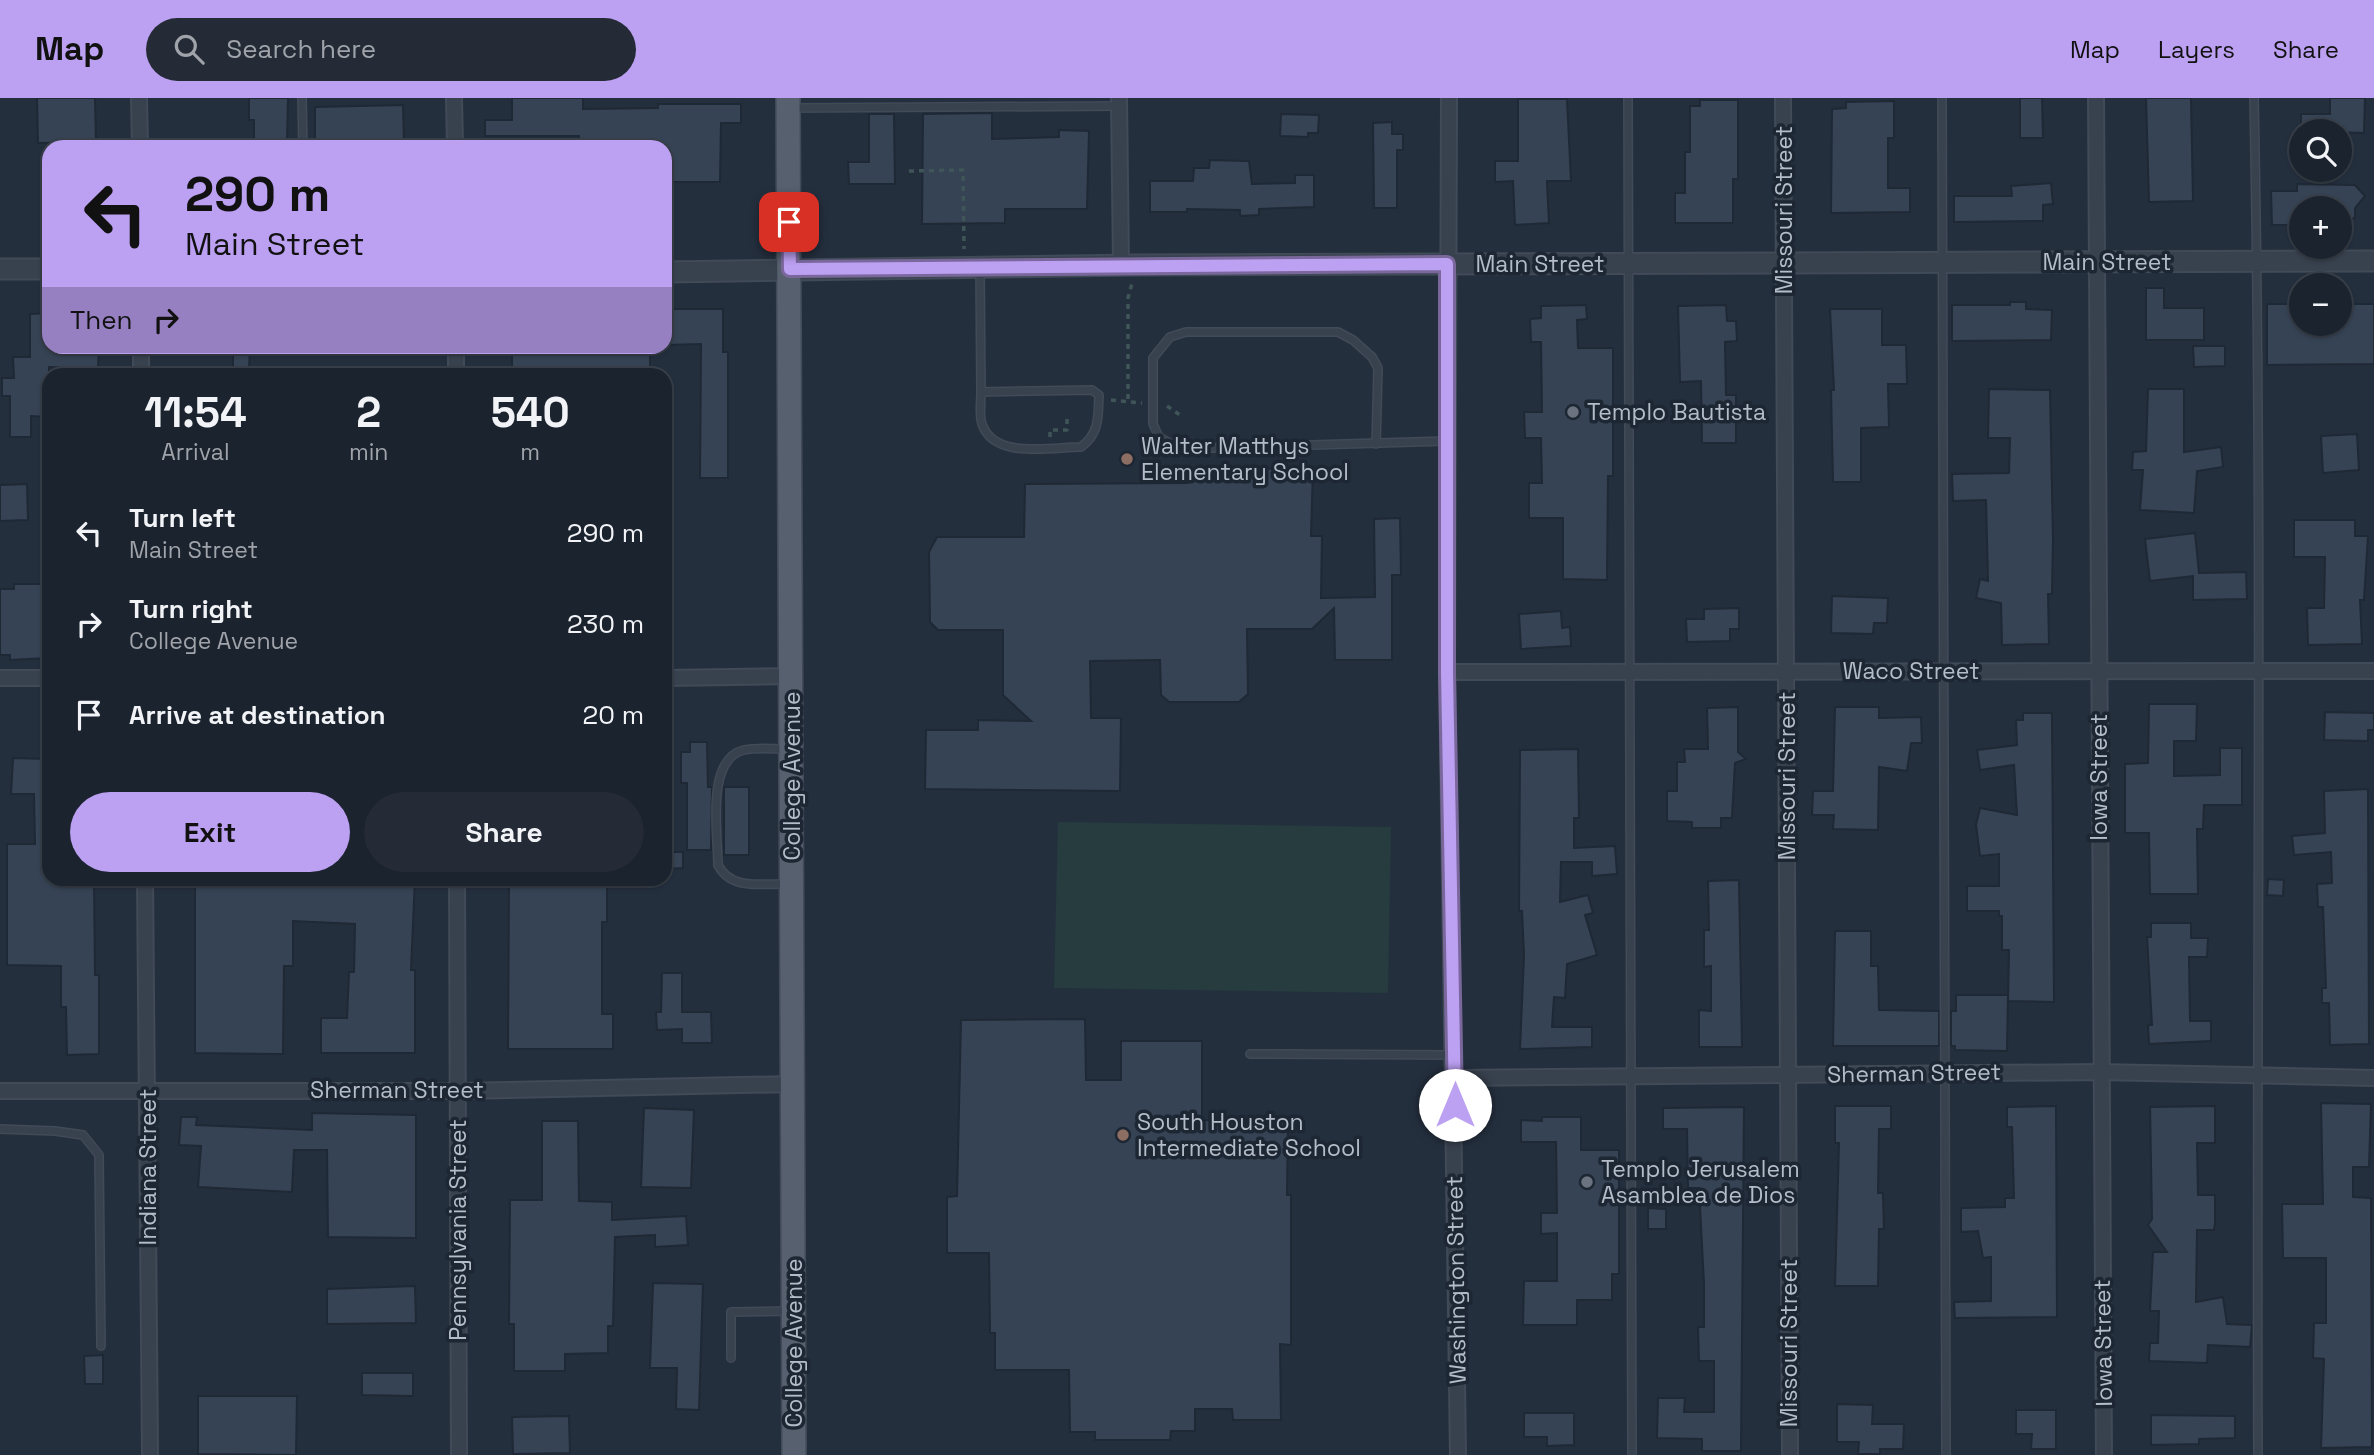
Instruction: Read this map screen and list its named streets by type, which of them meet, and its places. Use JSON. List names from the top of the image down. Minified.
{"streets":{"main road":["College Avenue"],"street":["Missouri Street","Main Street","Waco Street","Iowa Street","Sherman Street","Indiana Street","Pennsylvania Street","Washington Street"]},"crossings":[["Missouri Street","Main Street"],["Missouri Street","Waco Street"],["Missouri Street","Sherman Street"],["Main Street","College Avenue"],["Main Street","Iowa Street"],["Main Street","Washington Street"],["Waco Street","Iowa Street"],["Waco Street","Washington Street"],["College Avenue","Sherman Street"],["Iowa Street","Sherman Street"],["Sherman Street","Indiana Street"],["Sherman Street","Pennsylvania Street"],["Sherman Street","Washington Street"]],"places":["Templo Bautista","Walter Matthys Elementary School","South Houston Intermediate School","Templo Jerusalem Asamblea de Dios"],"page":{"header":"Map","search":"Search here","nav":["Map","Layers","Share"],"map_buttons":["+","−"],"turn":["290 m","Main Street"],"then":"Then","eta":["11:54","Arrival","2","min","540","m"],"list":[{"name":"Turn left","note":"Main Street","value":"290 m"},{"name":"Turn right","note":"College Avenue","value":"230 m"},{"name":"Arrive at destination","value":"20 m"}],"buttons":["Exit","Share"]}}
